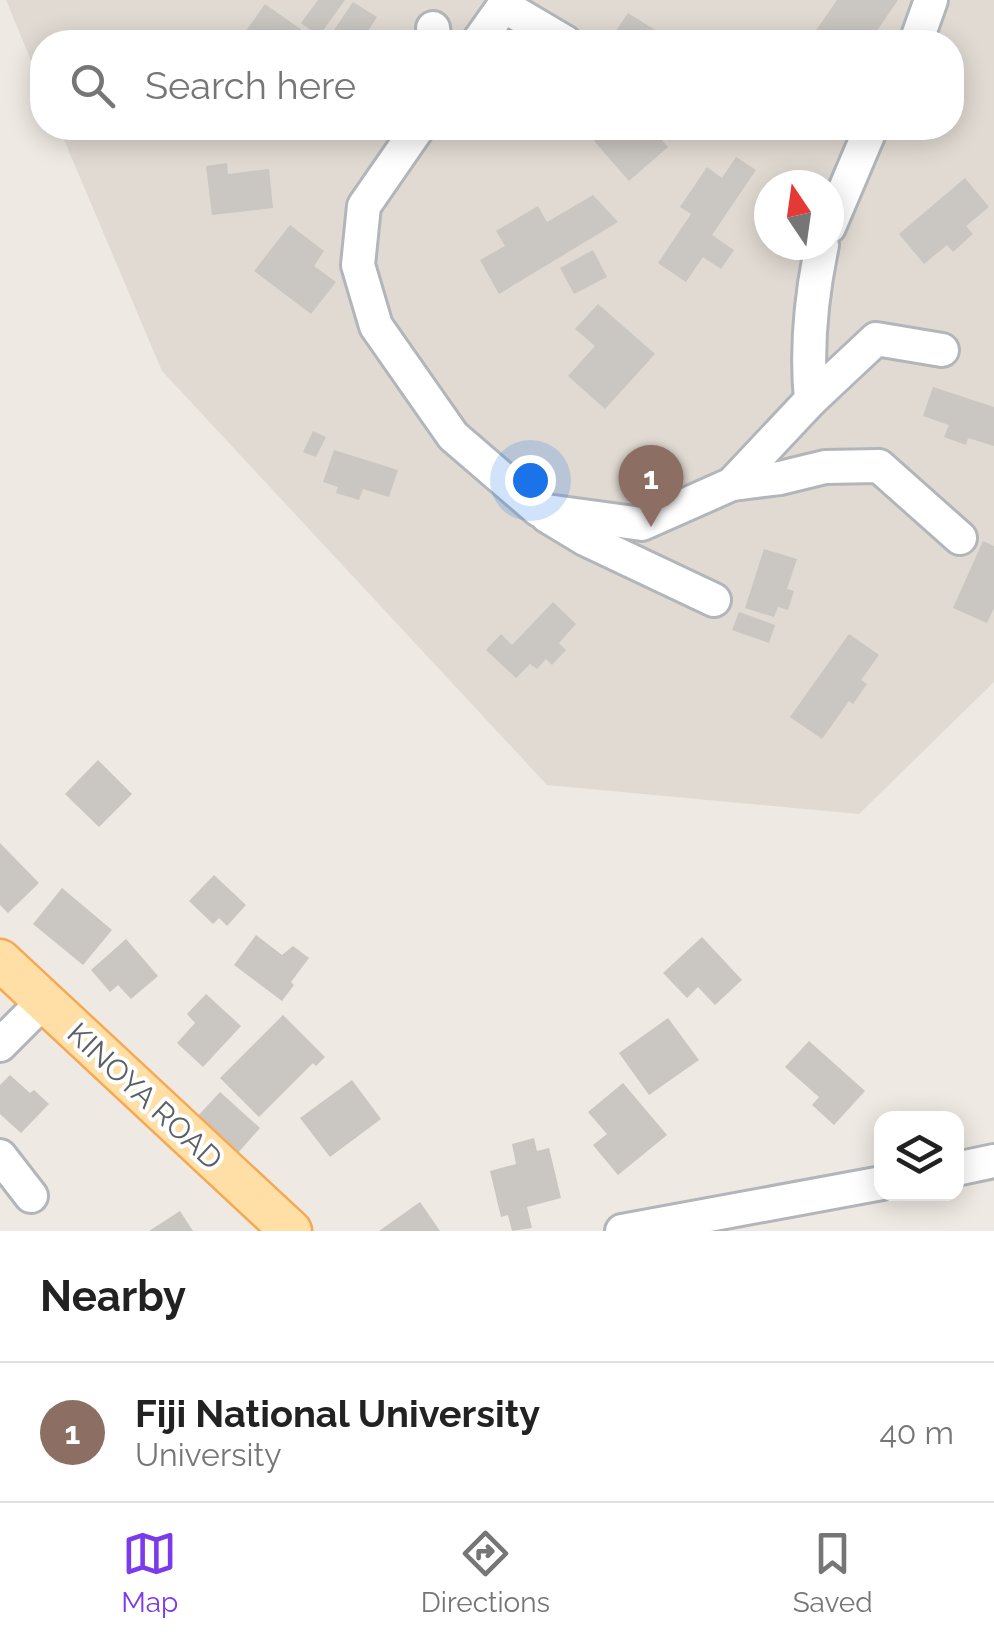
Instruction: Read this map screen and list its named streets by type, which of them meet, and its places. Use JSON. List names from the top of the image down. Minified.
{"streets":{"main road":["KINOYA ROAD"]},"north":"top","page":{"search":"Search here","pins":"1","heading":"Nearby","list":[{"mark":"1","name":"Fiji National University","note":"University","value":"40 m"}],"nav":["Map","Directions","Saved"]}}
